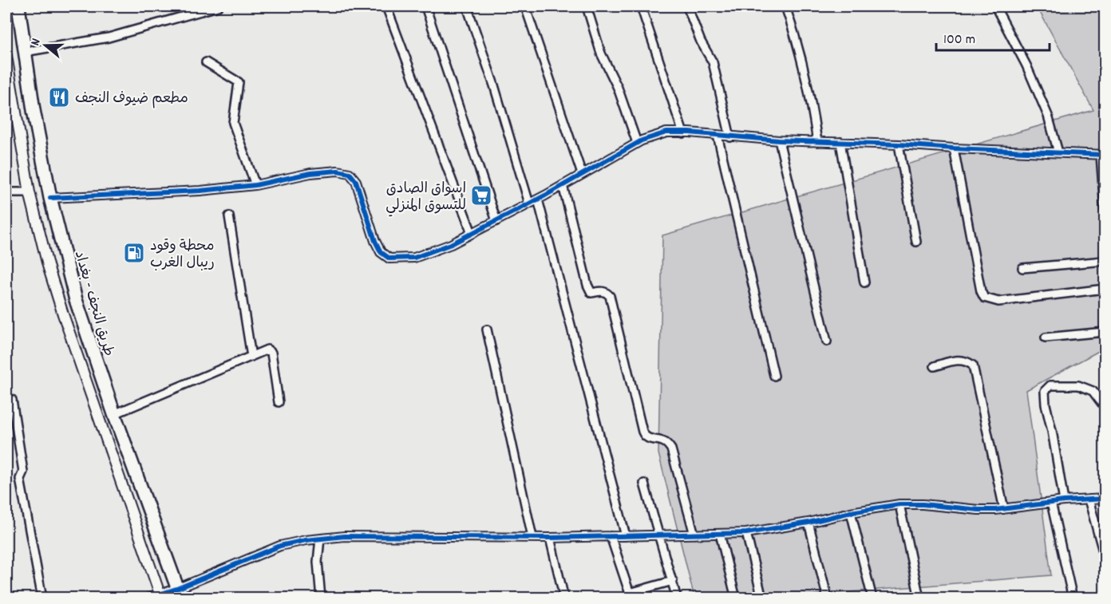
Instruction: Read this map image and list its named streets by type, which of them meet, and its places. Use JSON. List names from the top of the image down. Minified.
{"streets":{"main road":["طريق النجف - بغداد"]},"places":{"restaurant":["مطعم ضيوف النجف"],"supermarket":["اسواق الصادق للتسوق المنزلي"],"fuel station":["محطة وقود ريبال الغرب"]},"scale_bar":"100 m","north":"left"}
